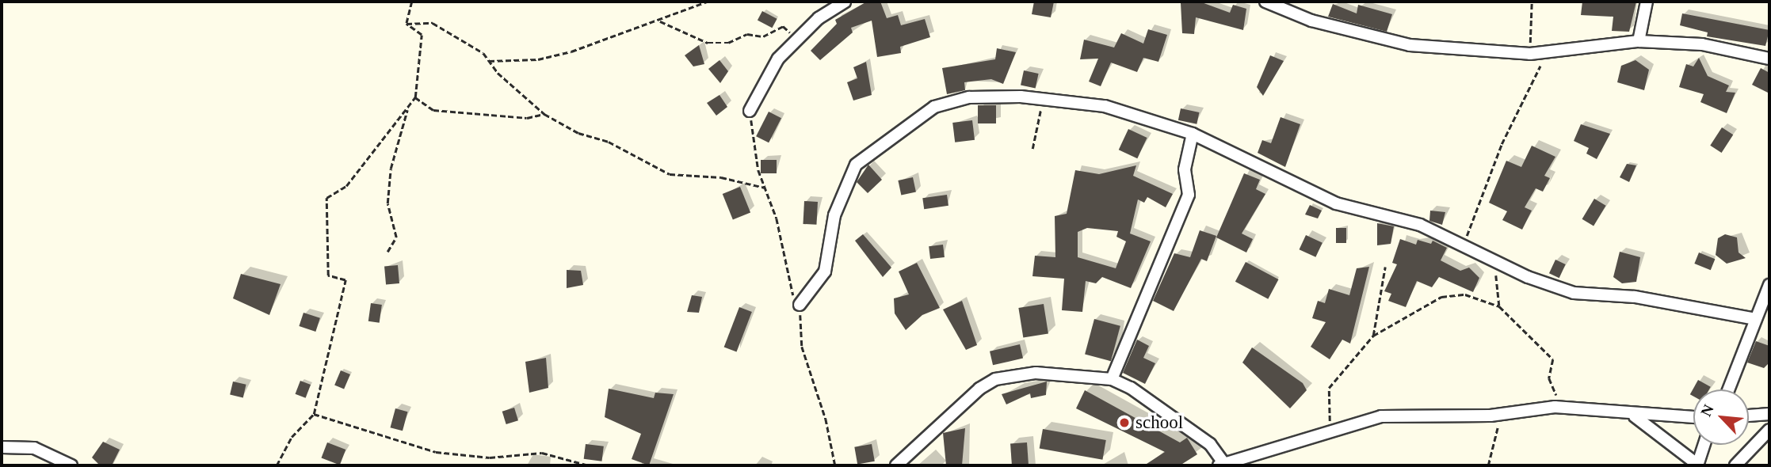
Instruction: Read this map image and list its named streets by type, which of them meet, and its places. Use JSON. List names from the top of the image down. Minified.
{"places":["school"],"north":"top left"}
